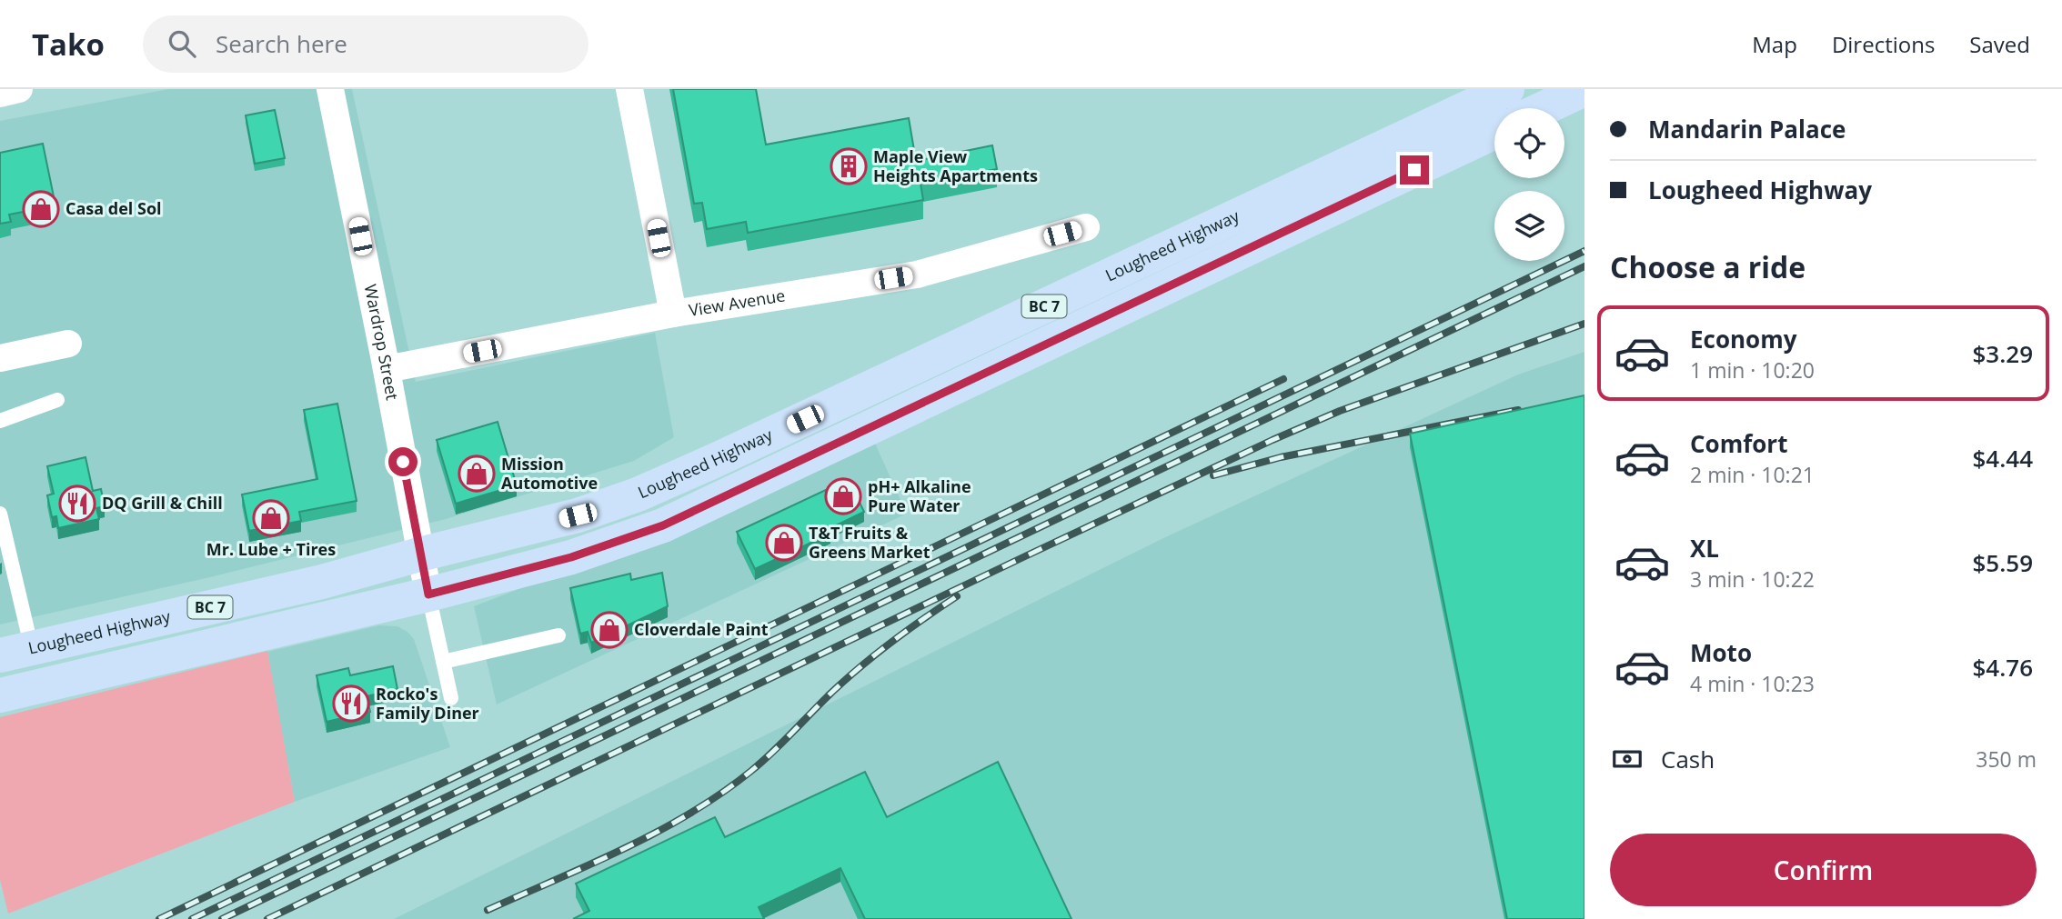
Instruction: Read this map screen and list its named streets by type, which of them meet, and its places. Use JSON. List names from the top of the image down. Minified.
{"streets":{"main road":["Lougheed Highway","BC 7"],"street":["View Avenue","Wardrop Street"]},"crossings":[["Lougheed Highway","Wardrop Street"],["View Avenue","Wardrop Street"]],"places":{"building":["Maple View Heights Apartments"],"shop":["Casa del Sol","Mission Automotive","pH+ Alkaline Pure Water","Mr. Lube + Tires","T&T Fruits & Greens Market","Cloverdale Paint"],"restaurant":["DQ Grill & Chill","Rocko's Family Diner"]},"page":{"header":"Tako","search":"Search here","nav":["Map","Directions","Saved"],"banner":["Mandarin Palace","Lougheed Highway"],"heading":"Choose a ride","list":[{"name":"Economy","note":"1 min · 10:20","value":"$3.29"},{"name":"Comfort","note":"2 min · 10:21","value":"$4.44"},{"name":"XL","note":"3 min · 10:22","value":"$5.59"},{"name":"Moto","note":"4 min · 10:23","value":"$4.76"}],"pay":["Cash","350 m"],"buttons":"Confirm"}}
